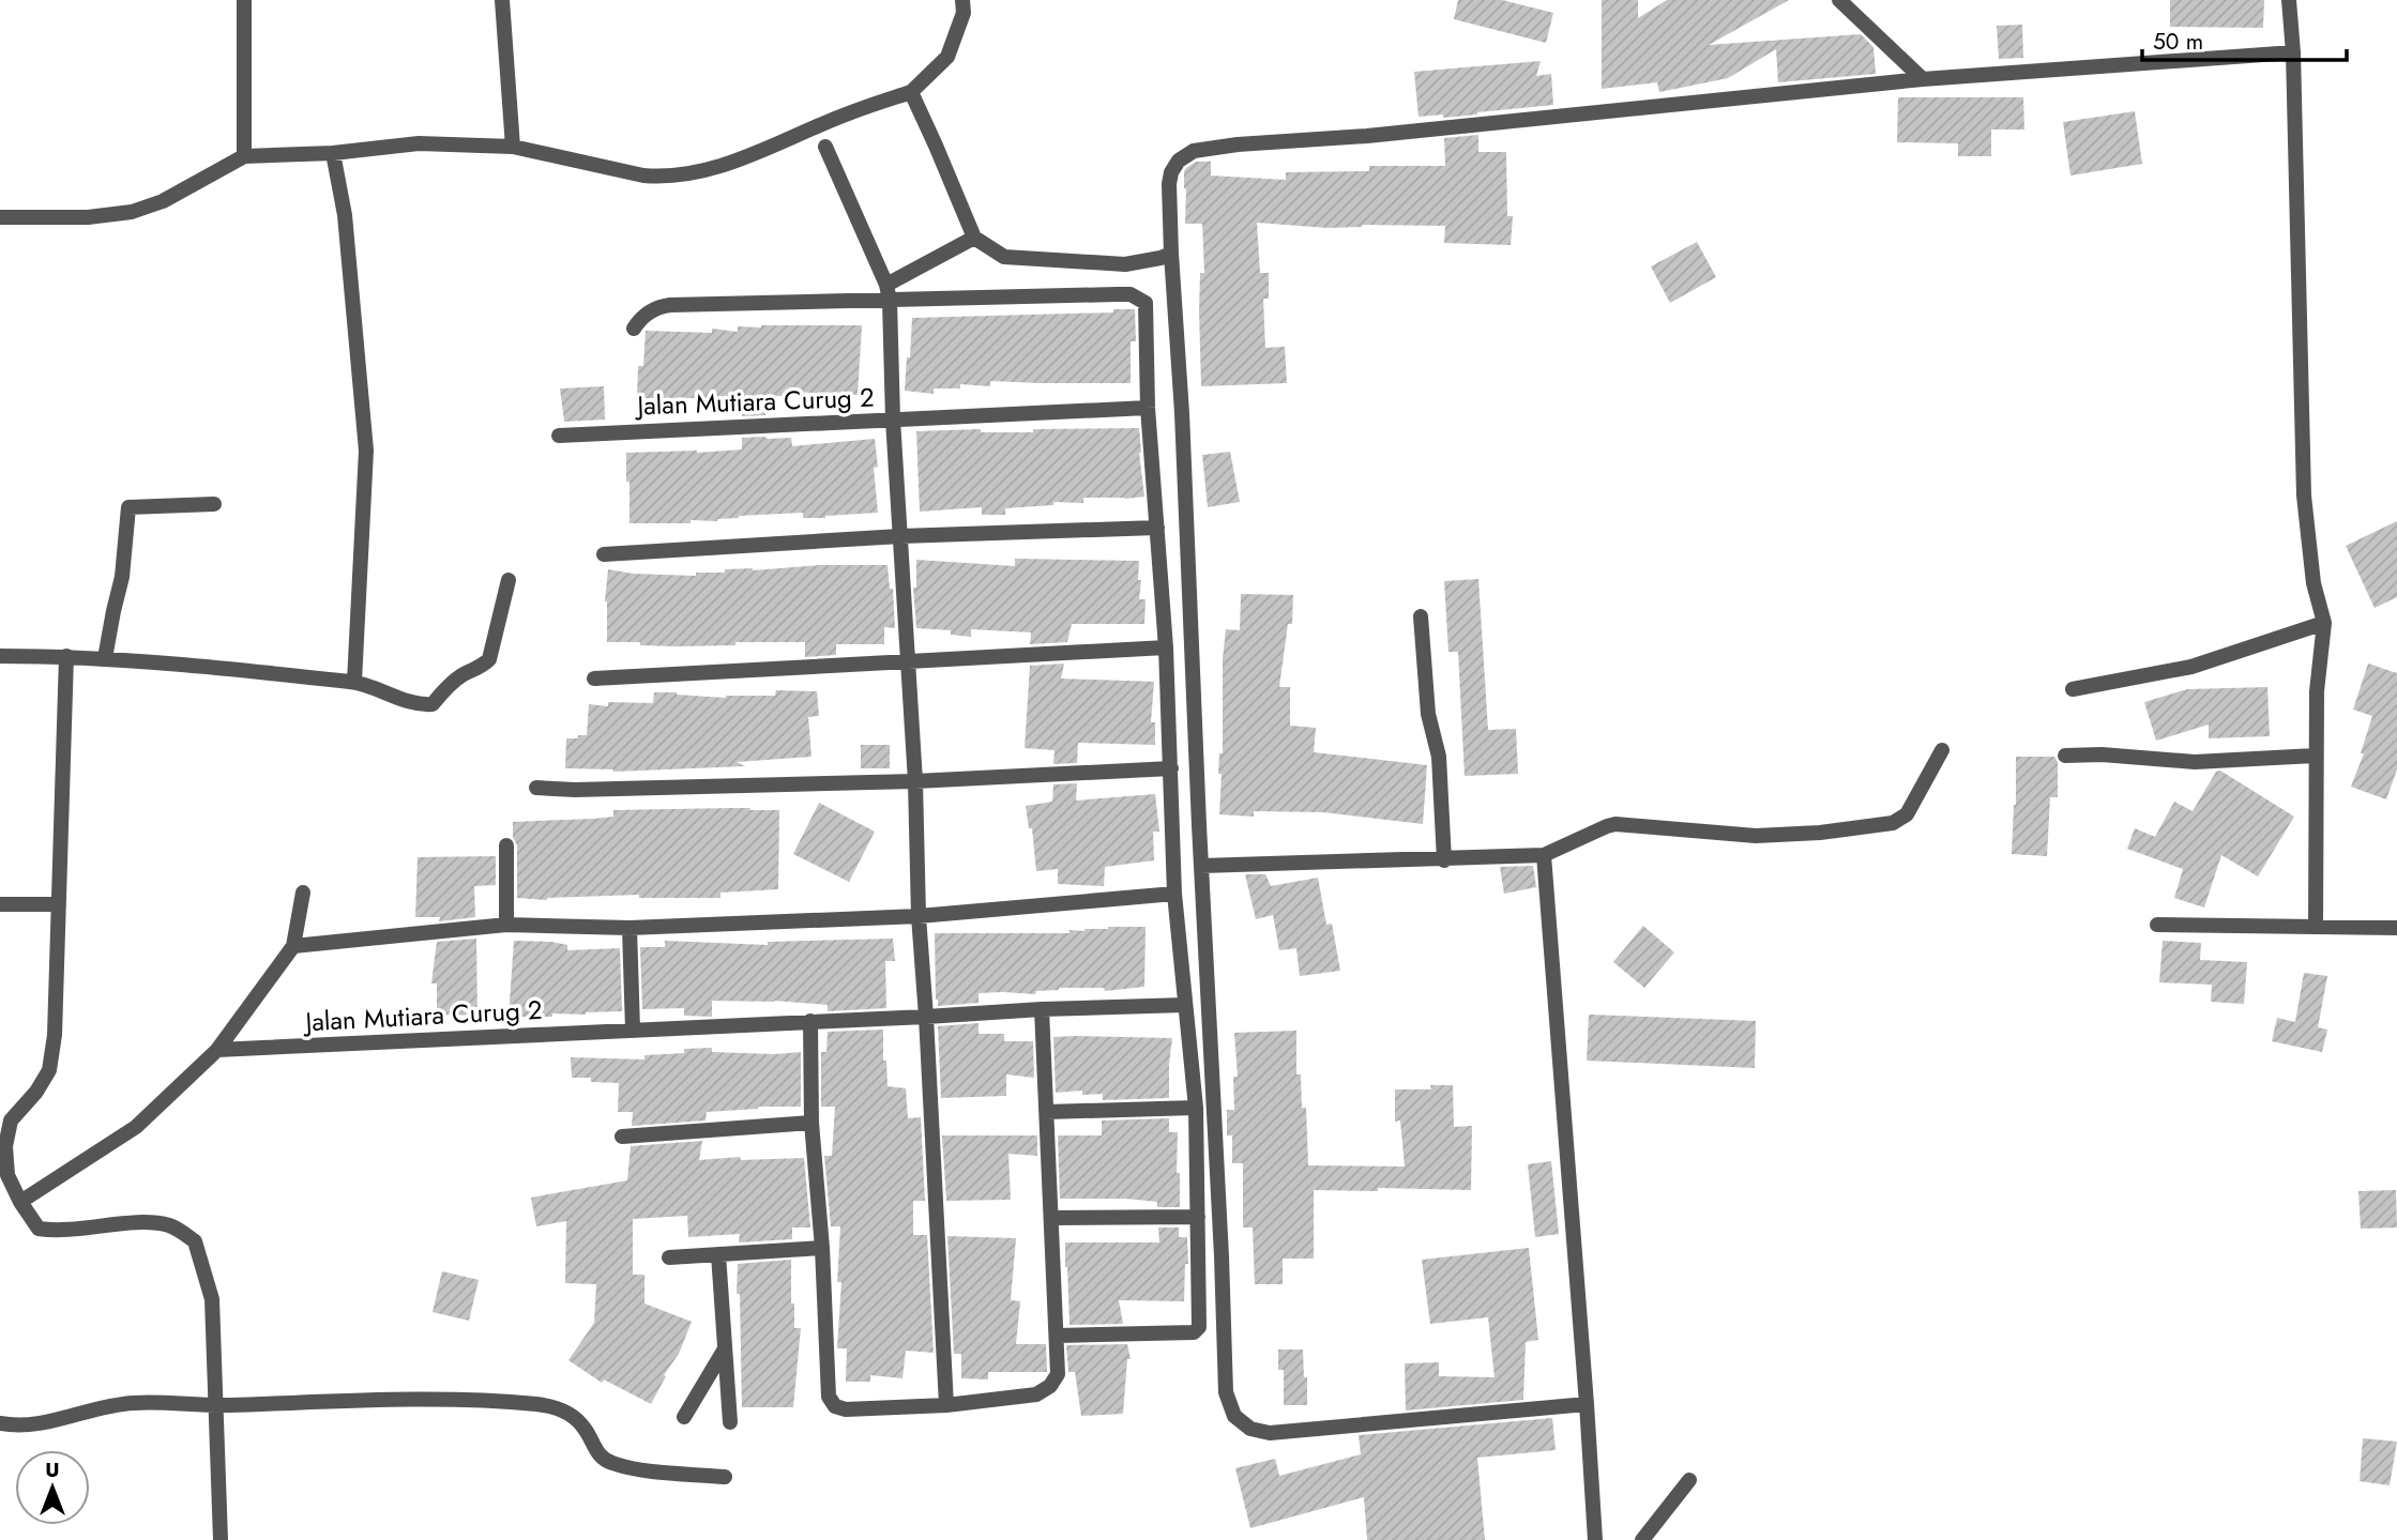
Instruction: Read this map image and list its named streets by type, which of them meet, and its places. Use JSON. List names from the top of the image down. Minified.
{"streets":{"street":["Jalan Mutiara Curug 2"]},"scale_bar":"50 m","north":"top"}
